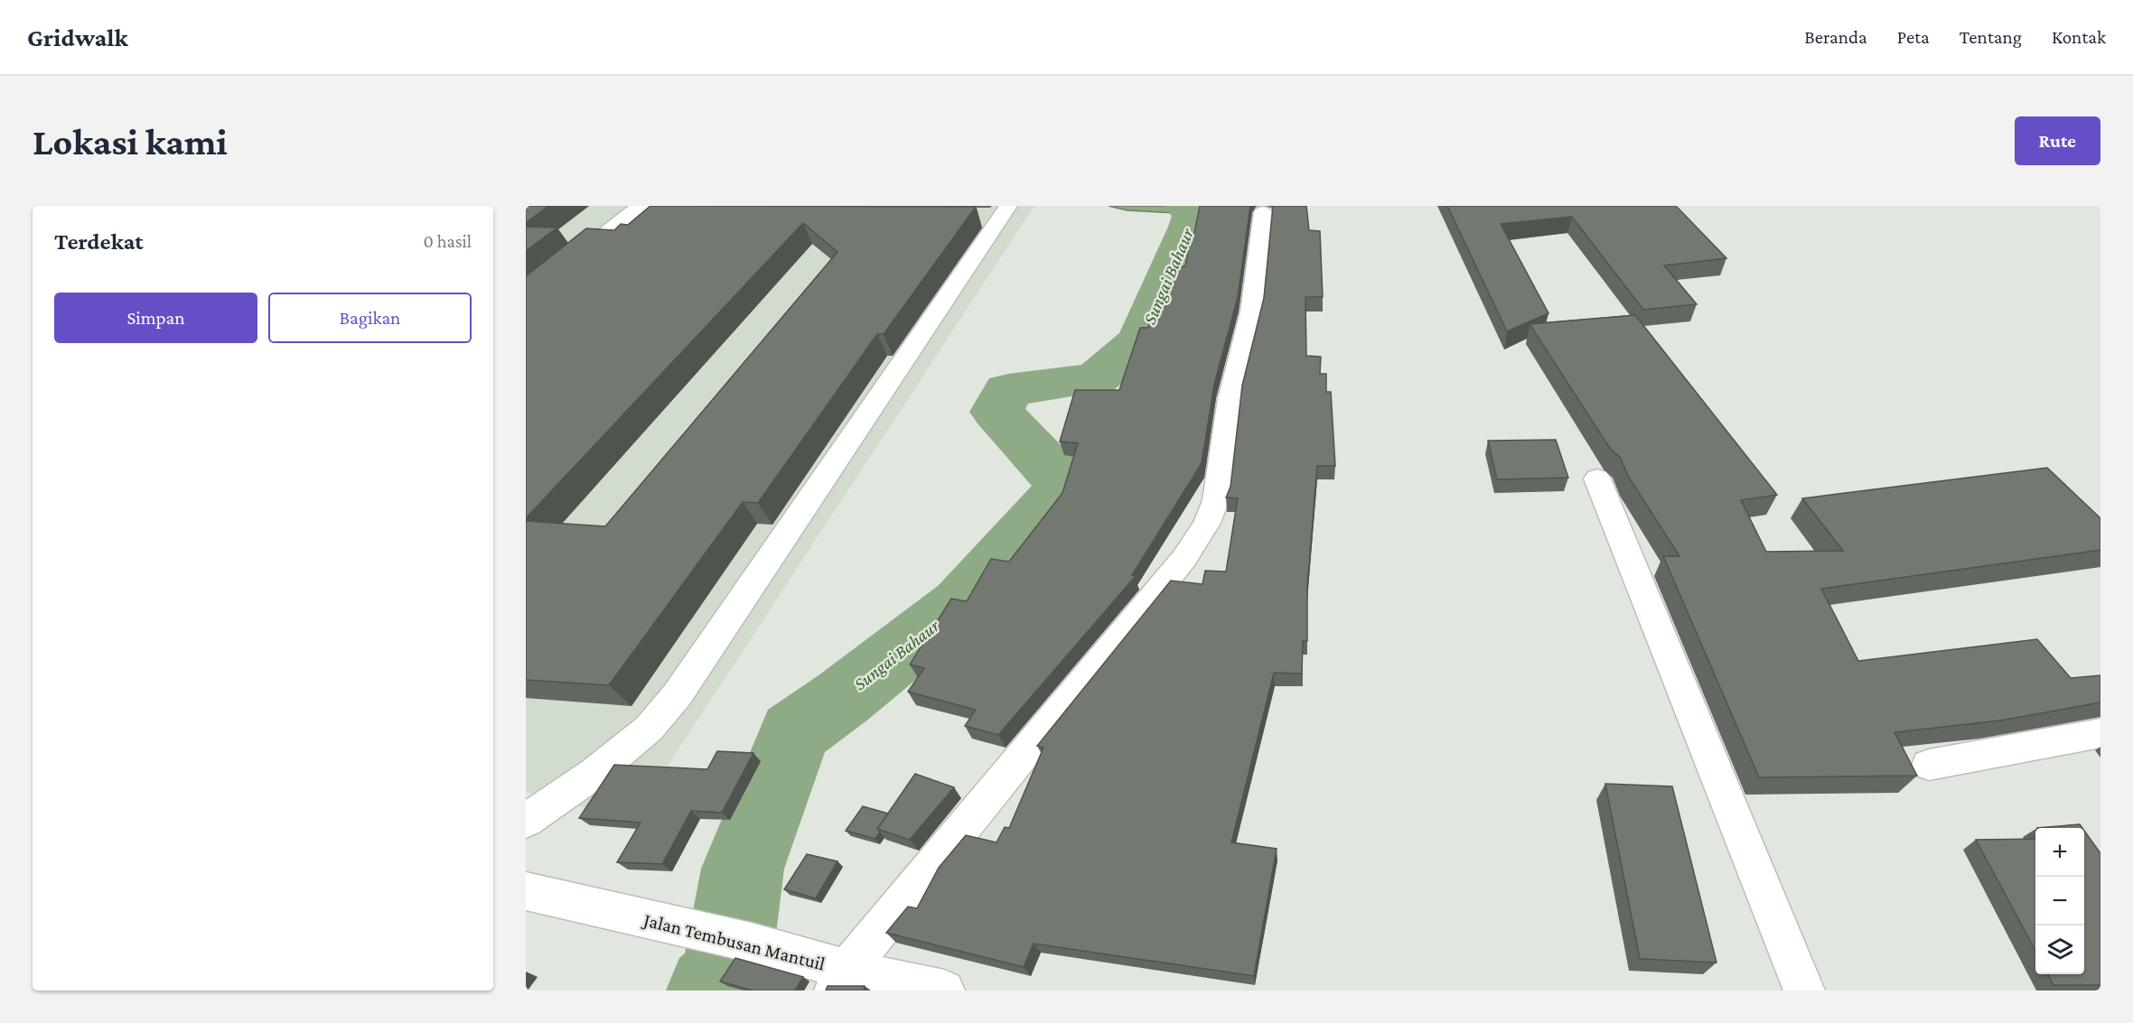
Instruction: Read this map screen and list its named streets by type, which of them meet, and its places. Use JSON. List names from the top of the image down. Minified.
{"streets":{"street":["Jalan Tembusan Mantuil"]},"water":["Sungai Bahaur"],"page":{"header":"Gridwalk","nav":["Beranda","Peta","Tentang","Kontak"],"buttons":["Rute",["Simpan","Bagikan"]],"title":"Lokasi kami","heading":["Terdekat","0 hasil"],"map_buttons":["+","−"]}}
